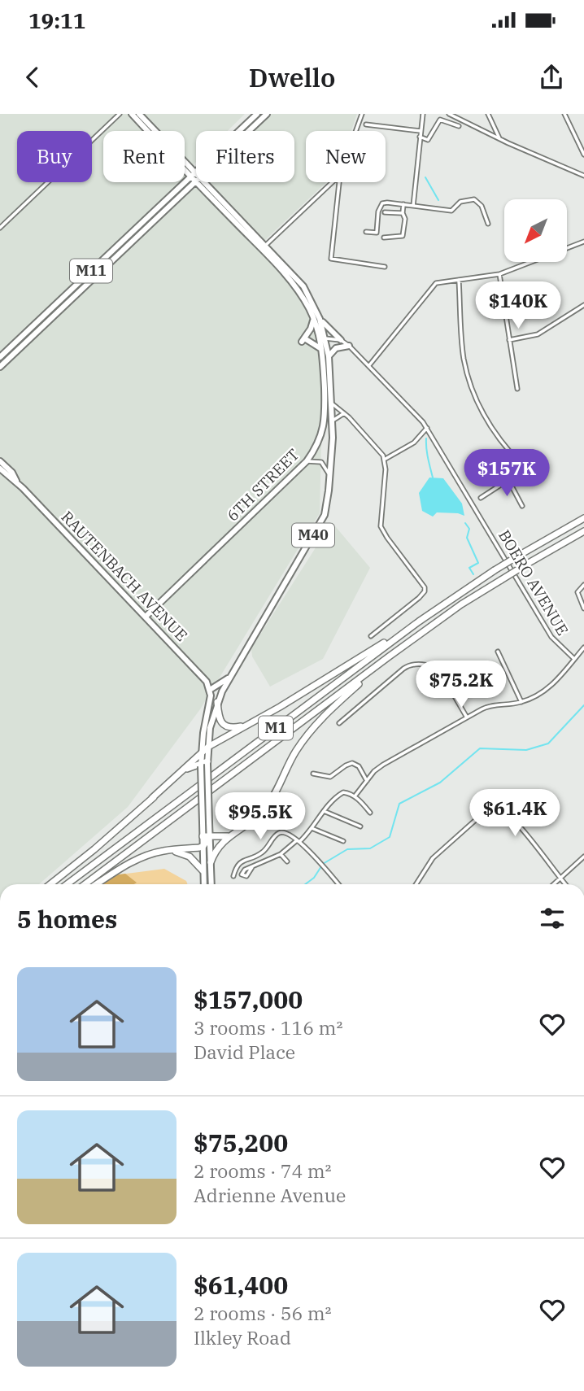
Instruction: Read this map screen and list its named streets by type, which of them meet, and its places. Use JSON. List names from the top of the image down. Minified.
{"streets":{"highway":["M1"],"main road":["M11","6TH STREET","M40","RAUTENBACH AVENUE"],"street":["BOERO AVENUE"]},"crossings":[["M11","M40"],["6TH STREET","M40"],["6TH STREET","RAUTENBACH AVENUE"],["6TH STREET","BOERO AVENUE"],["M40","RAUTENBACH AVENUE"],["M40","BOERO AVENUE"]],"north":"bottom left","page":{"status":"19:11","header":"Dwello","chip":["Buy","Rent","Filters","New"],"price":["$140K","$157K","$75.2K","$61.4K","$95.5K"],"heading":"5 homes","list":[{"name":"$157,000","note":"3 rooms · 116 m² · David Place"},{"name":"$75,200","note":"2 rooms · 74 m² · Adrienne Avenue"},{"name":"$61,400","note":"2 rooms · 56 m² · Ilkley Road"}]}}
